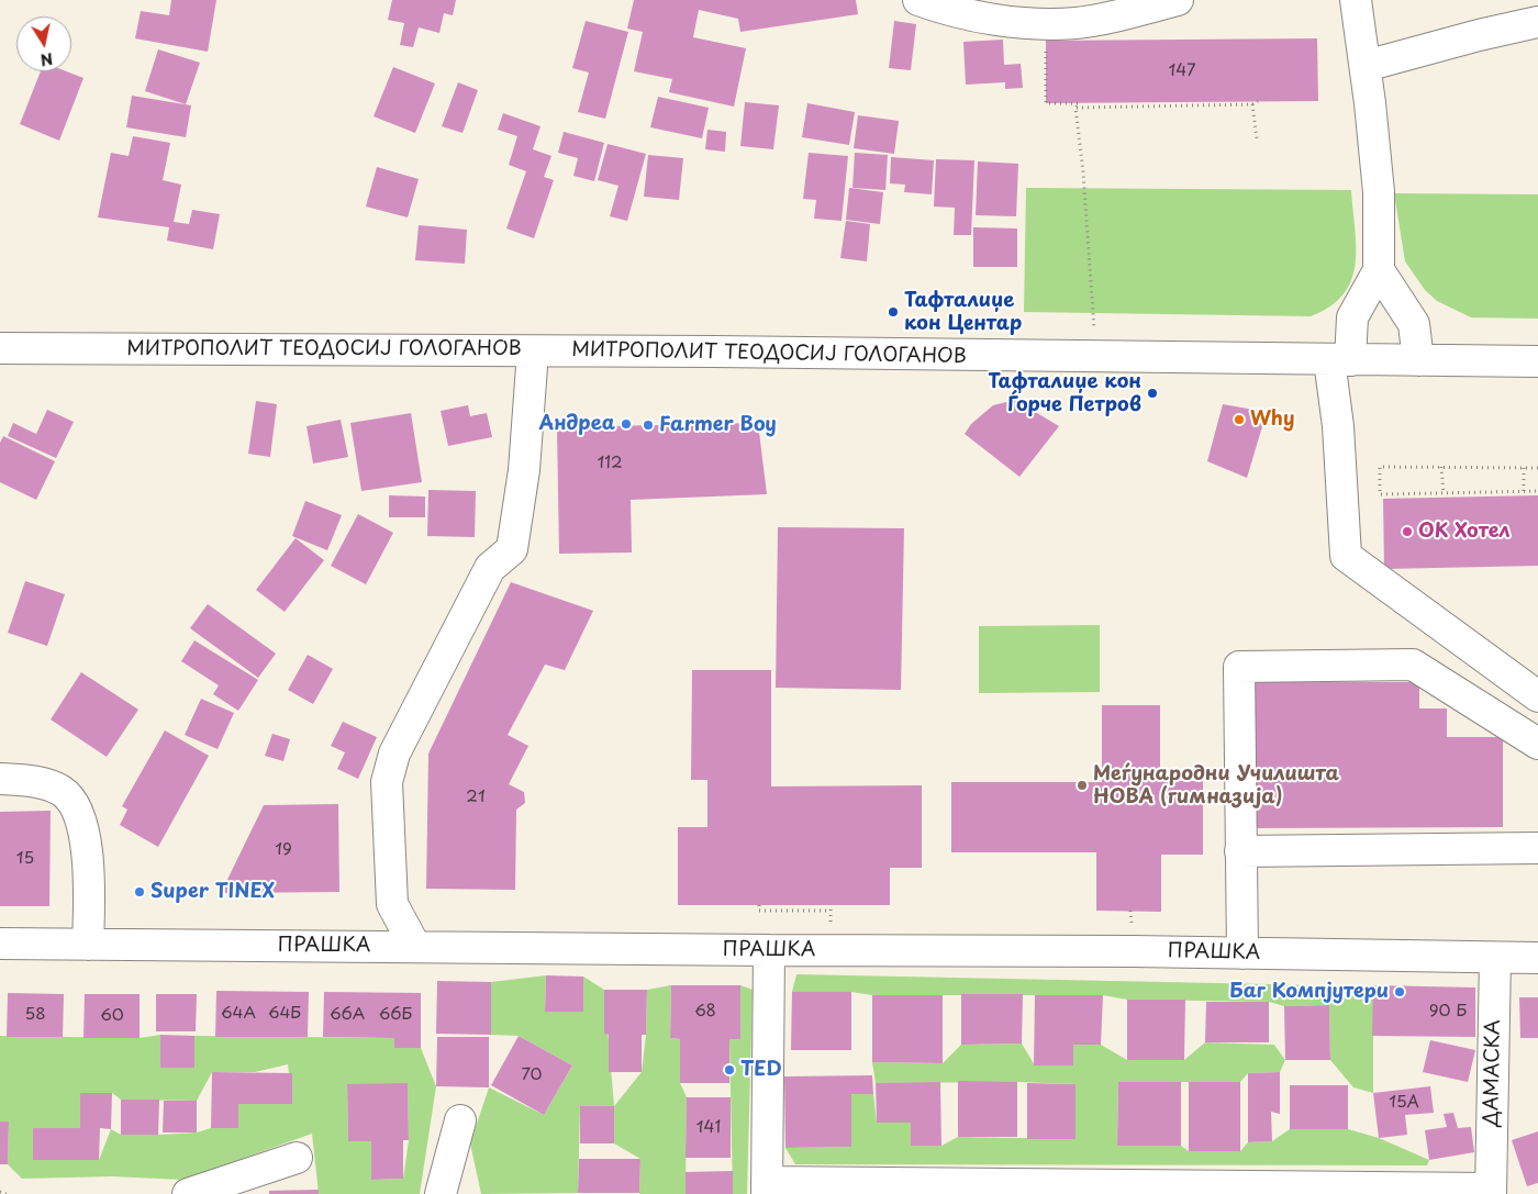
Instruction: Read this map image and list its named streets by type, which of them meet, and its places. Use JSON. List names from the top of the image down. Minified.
{"streets":{"street":["МИТРОПОЛИТ ТЕОДОСИЈ ГОЛОГАНОВ","ПРАШКА","ДАМАСКА"]},"crossings":[["ПРАШКА","ДАМАСКА"]],"places":["Тафталиџе кон Центар","Тафталиџе кон Ѓорче Петров","Why","Андреа","Farmer Boy","ОК Хотел","Меѓународни Училишта НОВА (гимназија)","Super TINEX","Баг Компјутери","TED"],"house_numbers":["147","112","21","19","15","68","90 Б","64А","64Б","58","66А","66Б","60","70","15A","141"],"north":"bottom"}
